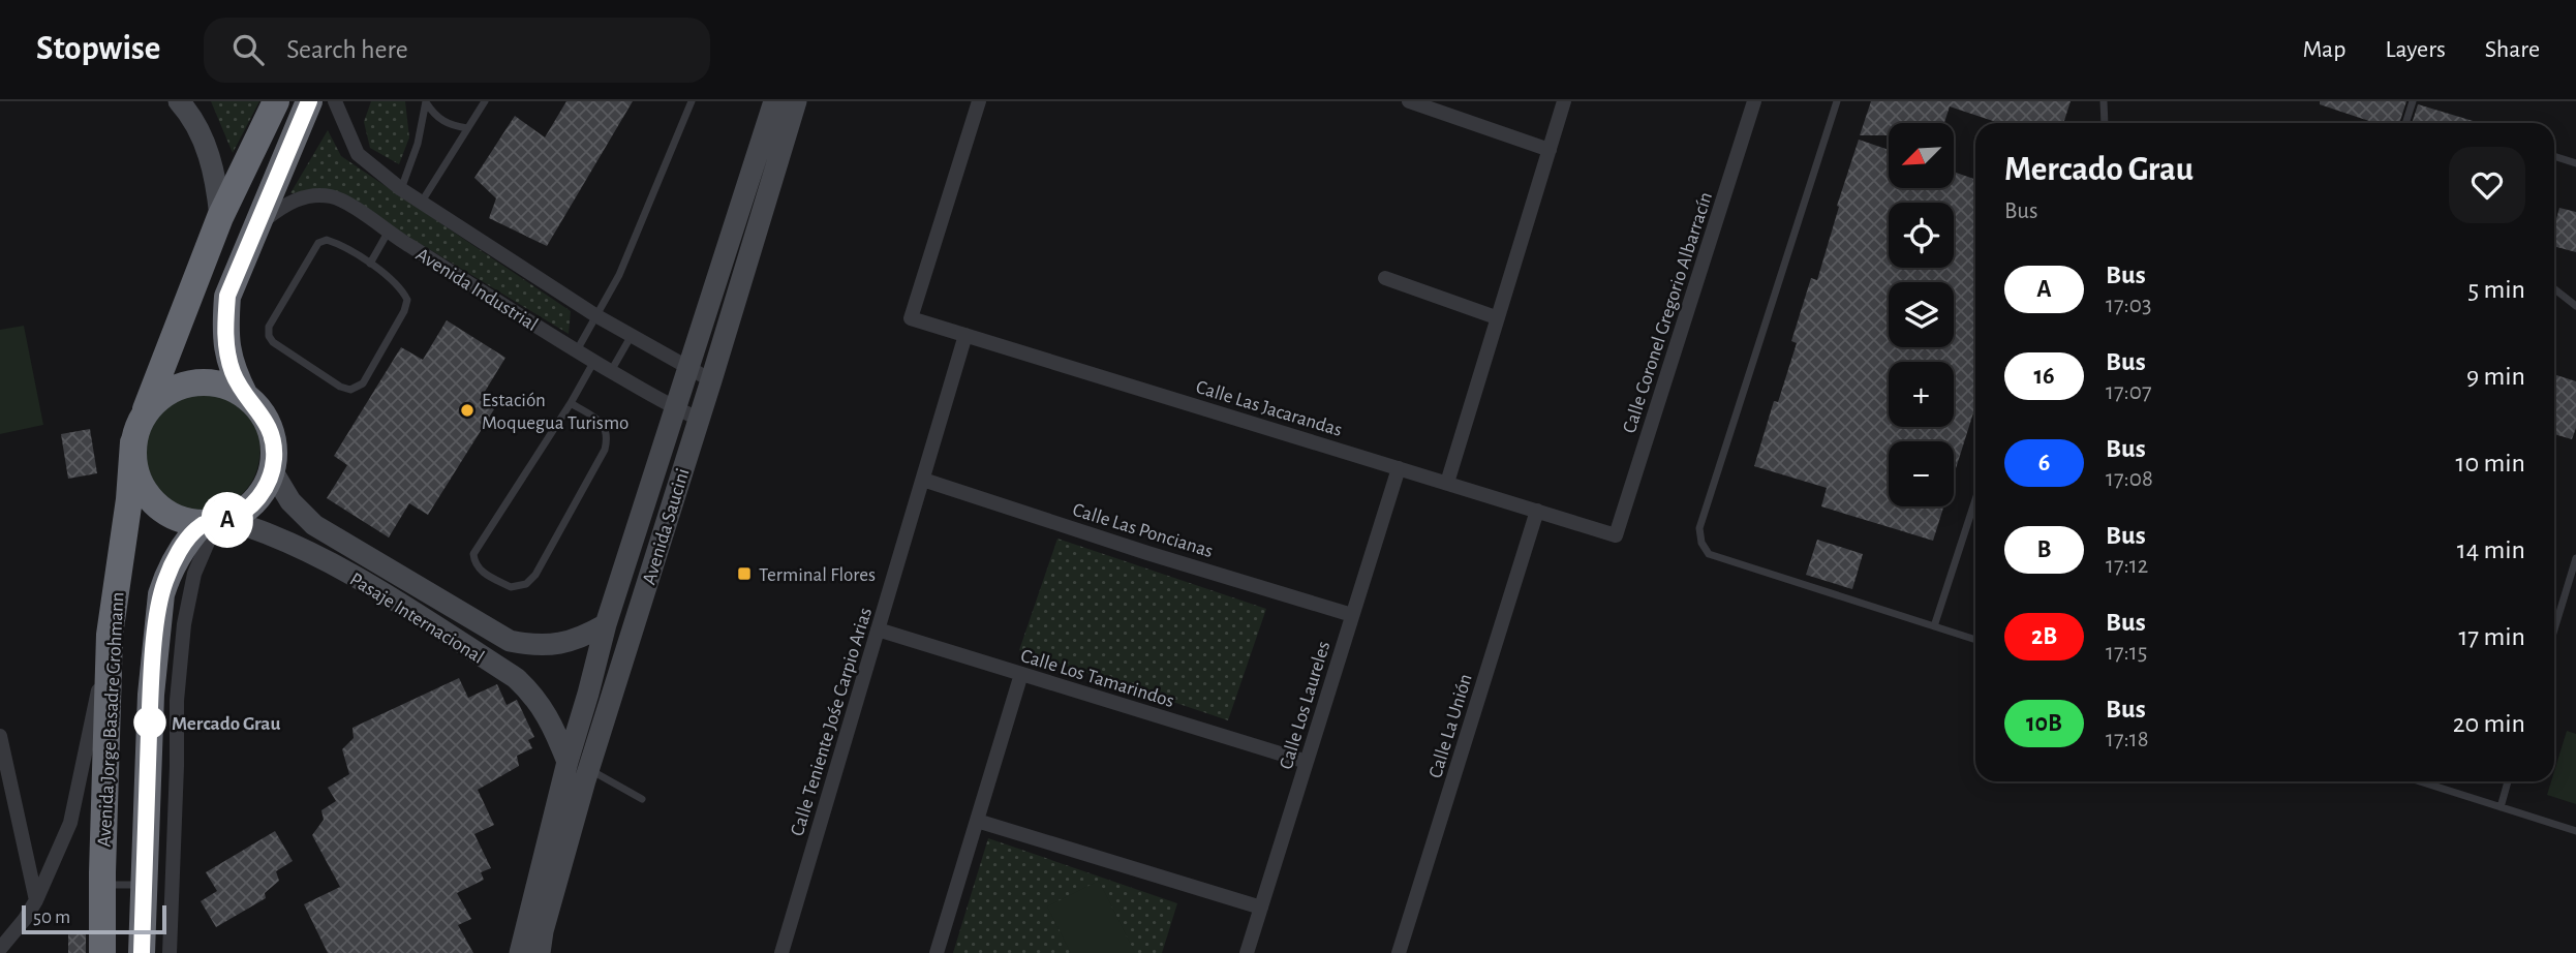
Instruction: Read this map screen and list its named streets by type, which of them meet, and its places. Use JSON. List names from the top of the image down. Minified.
{"streets":{"highway":["Avenida Jorge Basadre Grohmann"],"main road":["Avenida Saucini","Pasaje Internacional"],"street":["Avenida Industrial","Calle Coronel Gregorio Albarracín","Calle Las Jacarandas","Calle Las Poncianas","Calle Los Tamarindos","Calle Los Laureles","Calle Teniente Jośe Carpio Arias","Calle La Unión"]},"crossings":[["Avenida Industrial","Avenida Saucini"],["Calle Coronel Gregorio Albarracín","Calle Las Jacarandas"],["Calle Las Jacarandas","Calle Los Laureles"],["Calle Las Jacarandas","Calle Teniente Jośe Carpio Arias"],["Calle Las Jacarandas","Calle La Unión"],["Avenida Saucini","Pasaje Internacional"],["Calle Las Poncianas","Calle Los Laureles"],["Calle Las Poncianas","Calle Teniente Jośe Carpio Arias"],["Pasaje Internacional","Avenida Jorge Basadre Grohmann"],["Calle Los Tamarindos","Calle Los Laureles"],["Calle Los Tamarindos","Calle Teniente Jośe Carpio Arias"]],"places":{"other":["Estación Moquegua Turismo","Mercado Grau"],"transit":["Terminal Flores"]},"lines":["bus line A"],"scale_bar":"50 m","north":"bottom left","page":{"header":"Stopwise","search":"Search here","nav":["Map","Layers","Share"],"on_map":"A","map_buttons":["+","−"],"heading":["Mercado Grau","Bus"],"list":[{"mark":"A","name":"Bus","note":"17:03","value":"5 min"},{"mark":"16","name":"Bus","note":"17:07","value":"9 min"},{"mark":"6","name":"Bus","note":"17:08","value":"10 min"},{"mark":"B","name":"Bus","note":"17:12","value":"14 min"},{"mark":"2B","name":"Bus","note":"17:15","value":"17 min"},{"mark":"10B","name":"Bus","note":"17:18","value":"20 min"}],"scale":"50 m"}}
